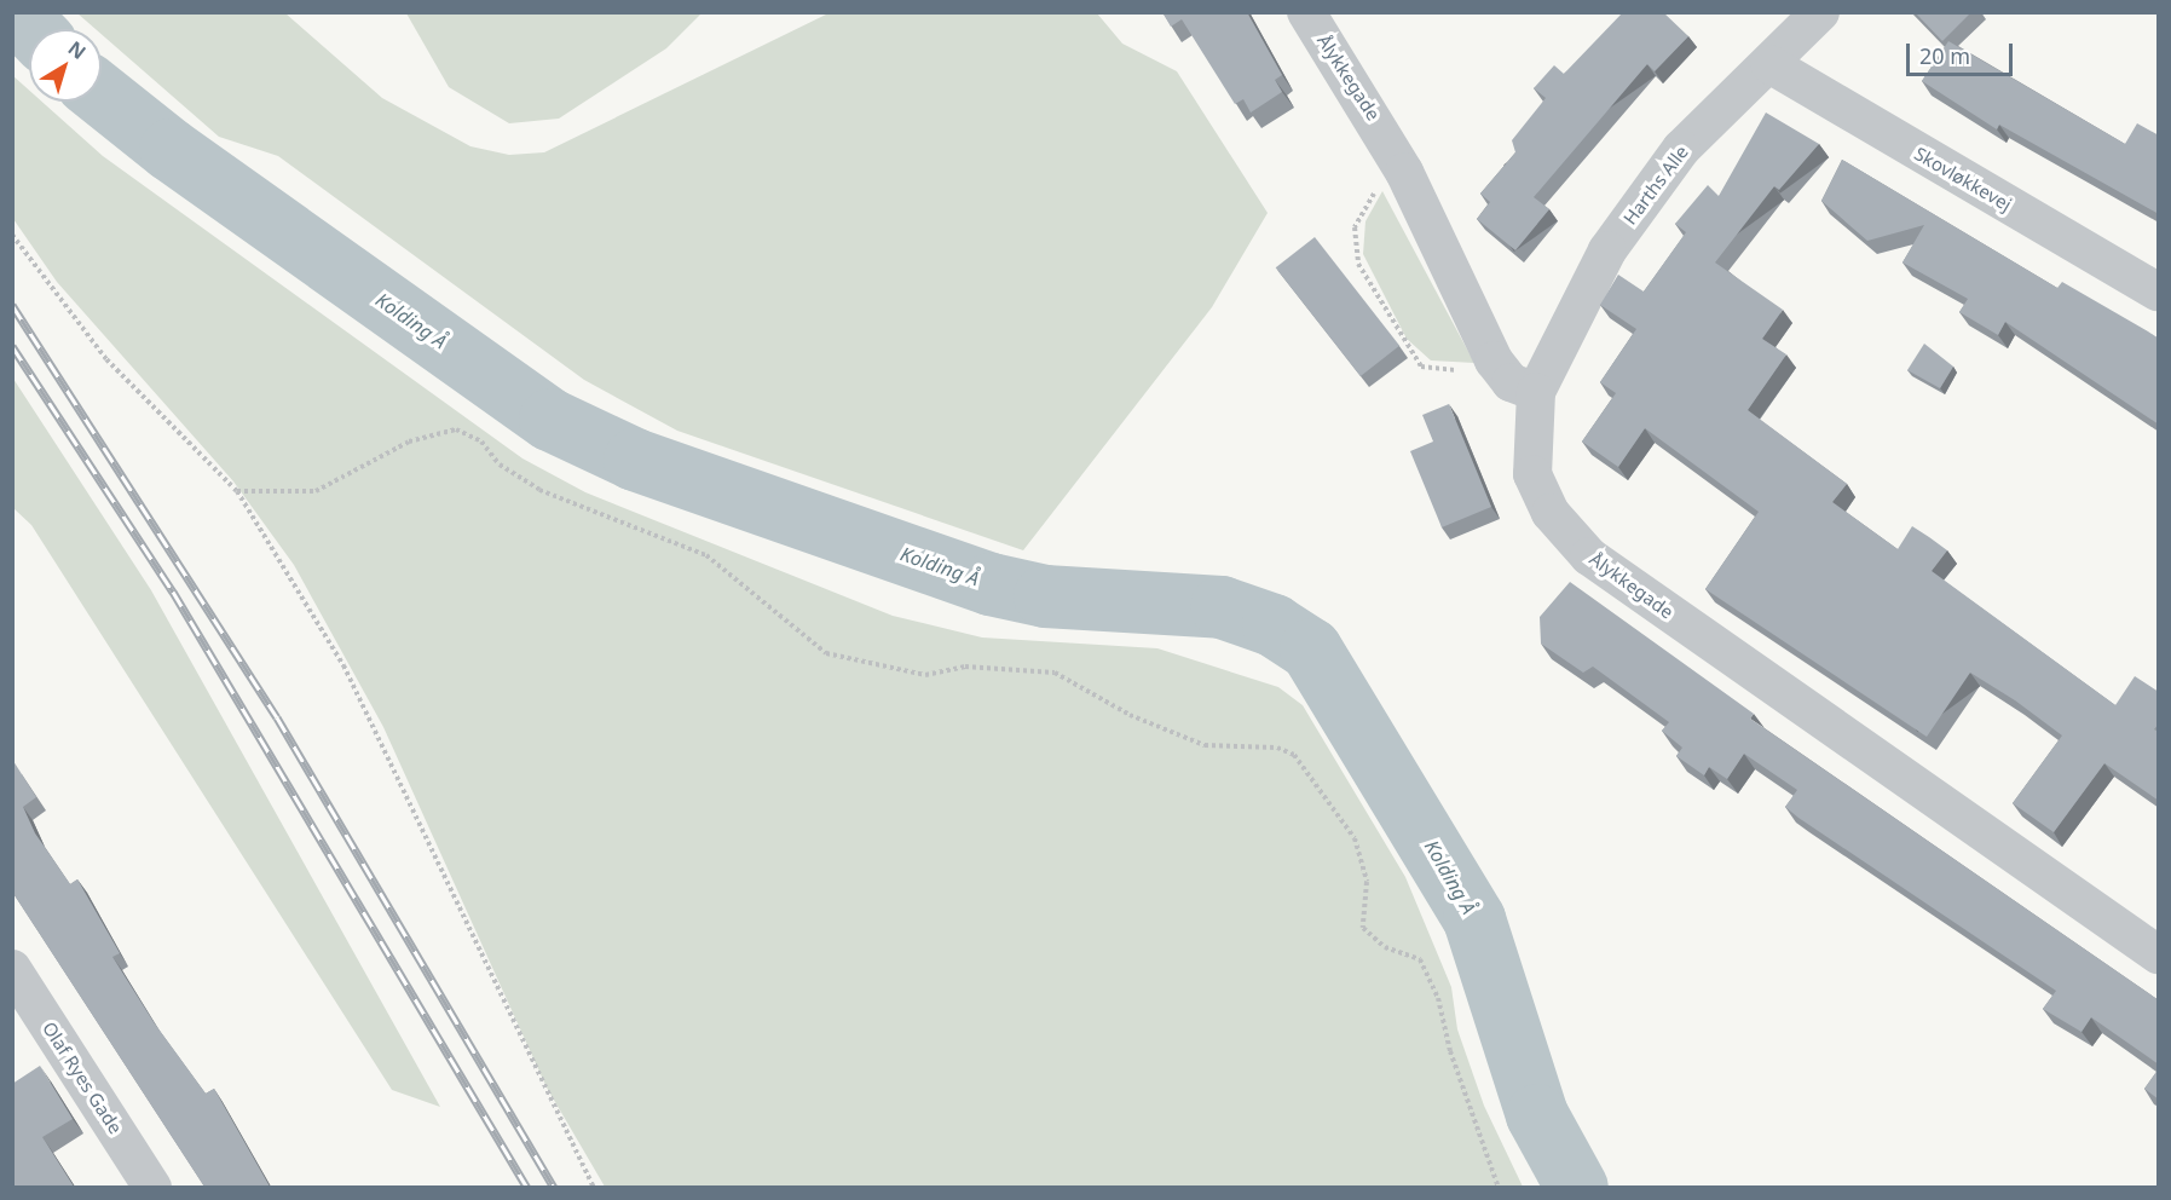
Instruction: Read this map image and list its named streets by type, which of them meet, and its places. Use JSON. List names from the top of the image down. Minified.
{"streets":{"street":["Ålykkegade","Skovløkkevej","Harths Alle","Olaf Ryes Gade"]},"crossings":[["Ålykkegade","Harths Alle"],["Skovløkkevej","Harths Alle"]],"water":["Kolding Å"],"scale_bar":"20 m","north":"top right"}
